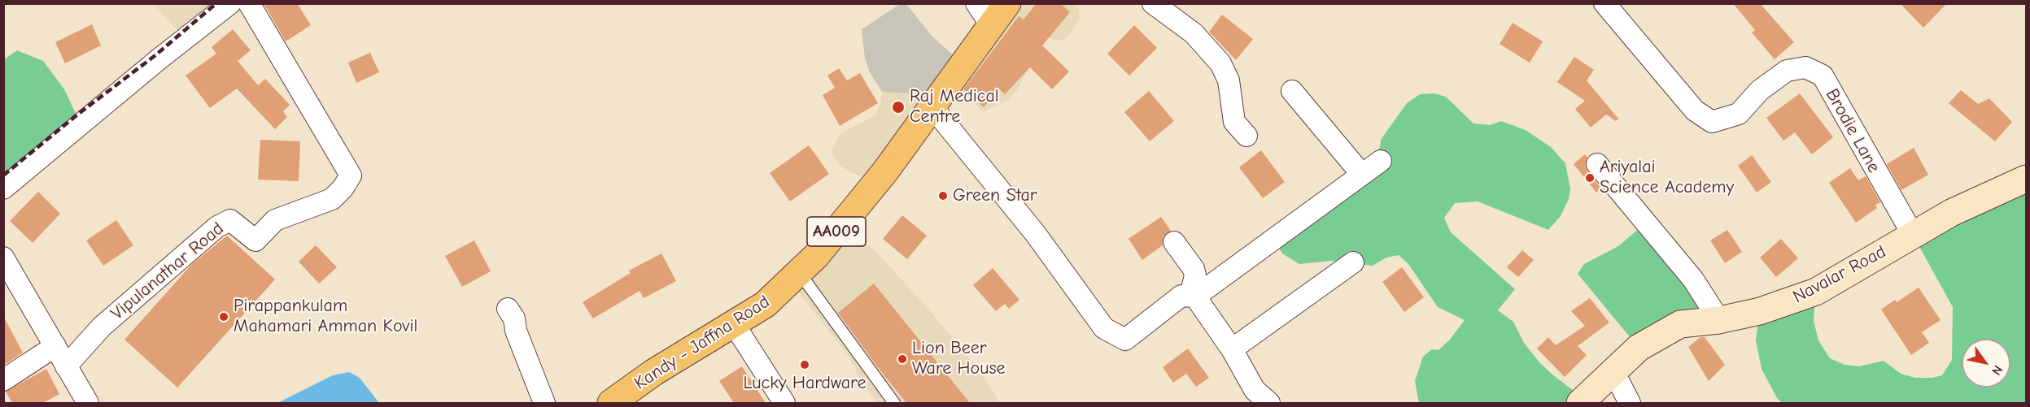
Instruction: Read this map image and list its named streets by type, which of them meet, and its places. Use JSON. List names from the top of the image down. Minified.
{"streets":{"highway":["AA009","Kandy - Jaffna Road"],"street":["Brodie Lane","Vipulanathar Road","Navalar Road"]},"crossings":[["Brodie Lane","Navalar Road"]],"places":["Raj Medical Centre","Ariyalai Science Academy","Green Star","Pirappankulam Mahamari Amman Kovil","Lion Beer Ware House","Lucky Hardware"],"north":"bottom right"}
